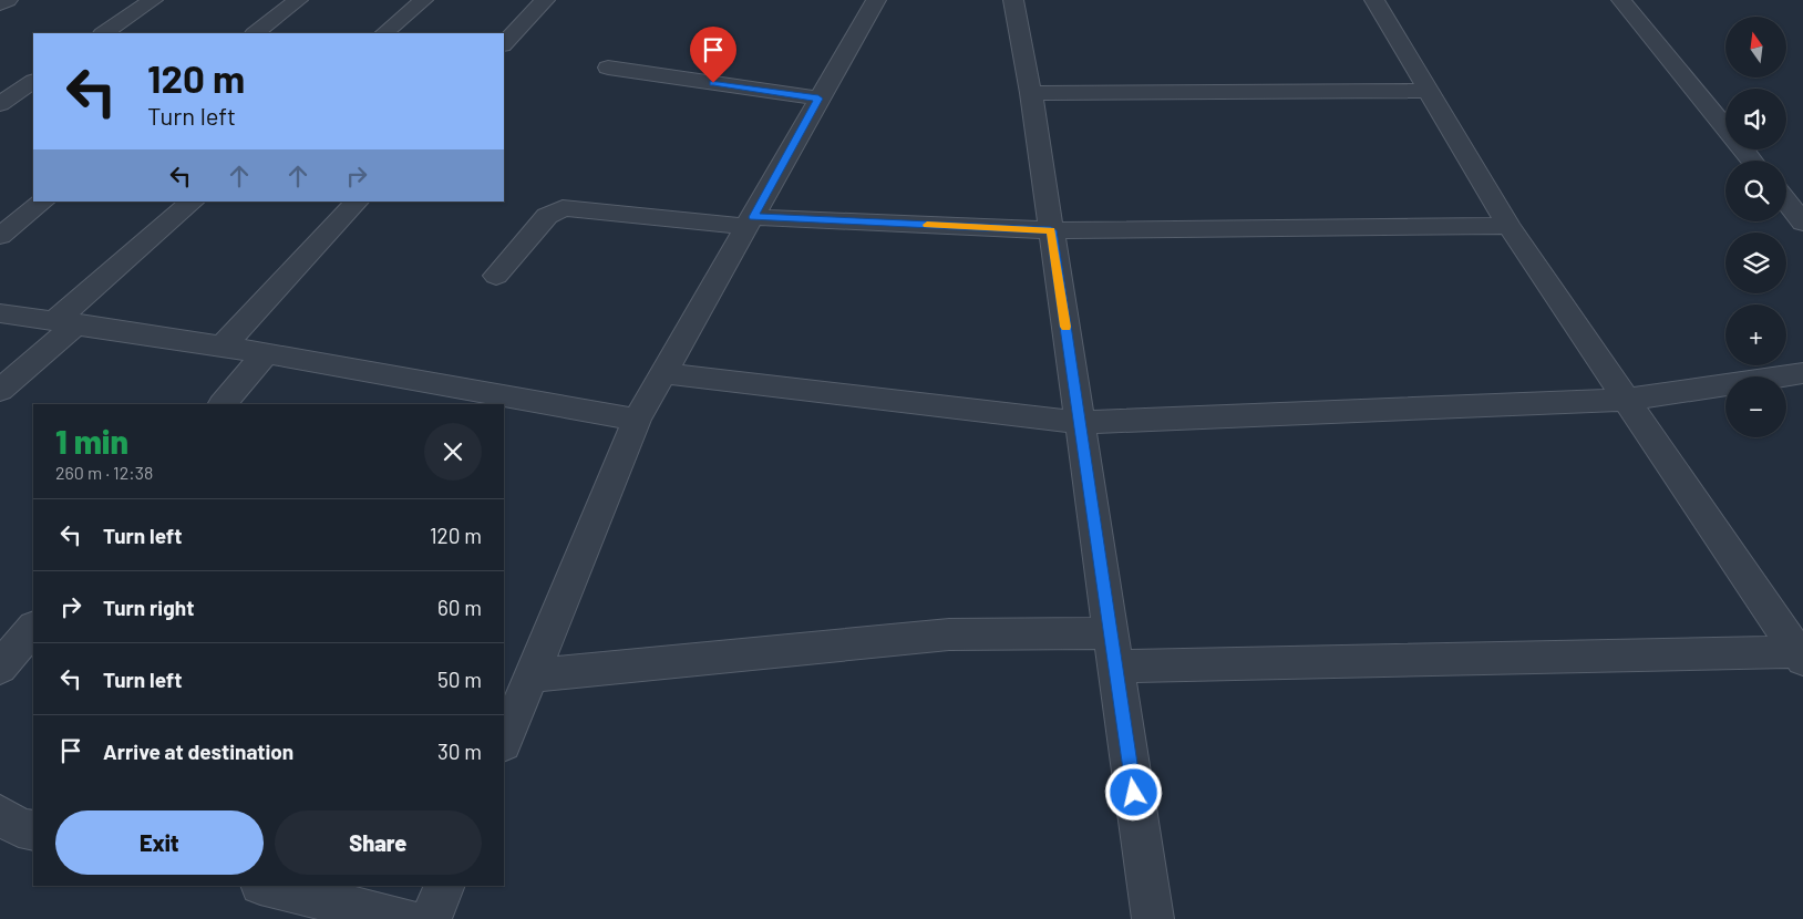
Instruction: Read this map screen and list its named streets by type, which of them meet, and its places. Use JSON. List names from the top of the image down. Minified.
{"north":"top","page":{"map_buttons":["+","−"],"turn":["120 m","Turn left"],"heading":["1 min","260 m · 12:38"],"list":[{"name":"Turn left","value":"120 m"},{"name":"Turn right","value":"60 m"},{"name":"Turn left","value":"50 m"},{"name":"Arrive at destination","value":"30 m"}],"buttons":["Exit","Share"]}}
